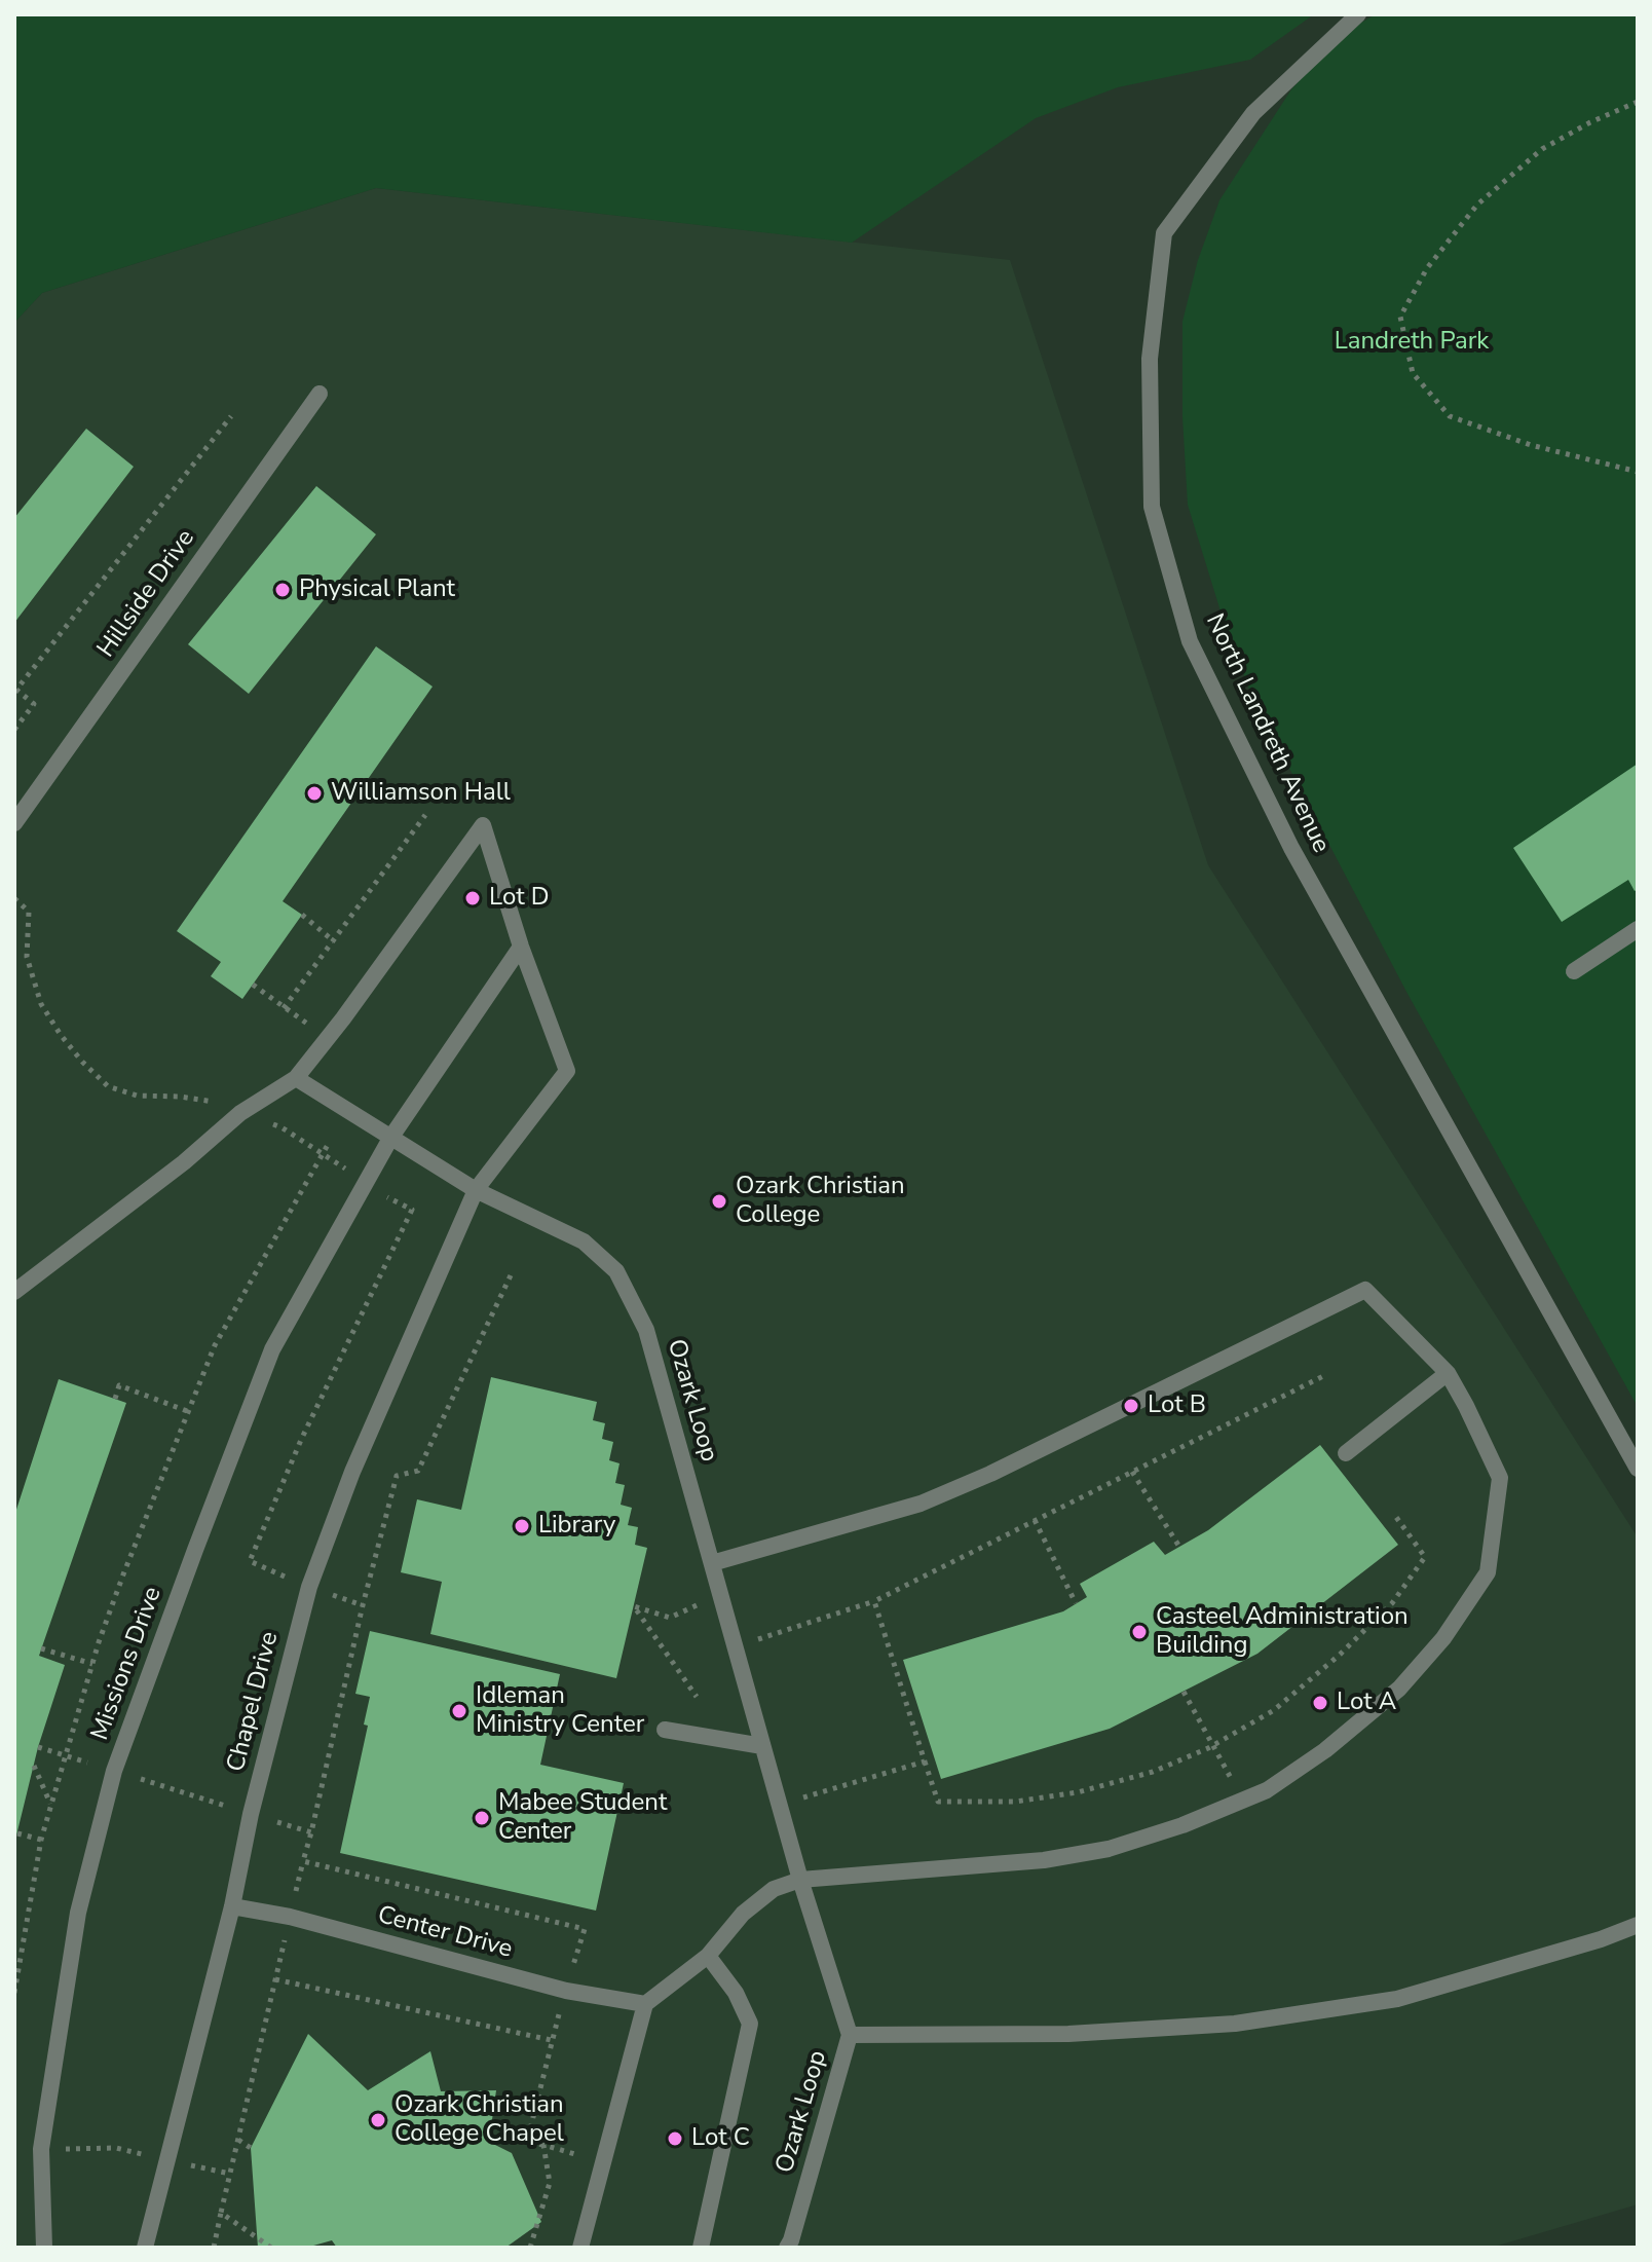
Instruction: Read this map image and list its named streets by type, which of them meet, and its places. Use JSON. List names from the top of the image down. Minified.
{"streets":{"street":["Hillside Drive","North Landreth Avenue","Ozark Loop","Missions Drive","Chapel Drive","Center Drive"]},"crossings":[["Ozark Loop","Missions Drive"],["Ozark Loop","Chapel Drive"],["Missions Drive","Chapel Drive"],["Chapel Drive","Center Drive"]],"parks":["Landreth Park"],"places":["Physical Plant","Williamson Hall","Lot D","Ozark Christian College","Lot B","Library","Casteel Administration Building","Lot A","Idleman Ministry Center","Mabee Student Center","Ozark Christian College Chapel","Lot C"]}
